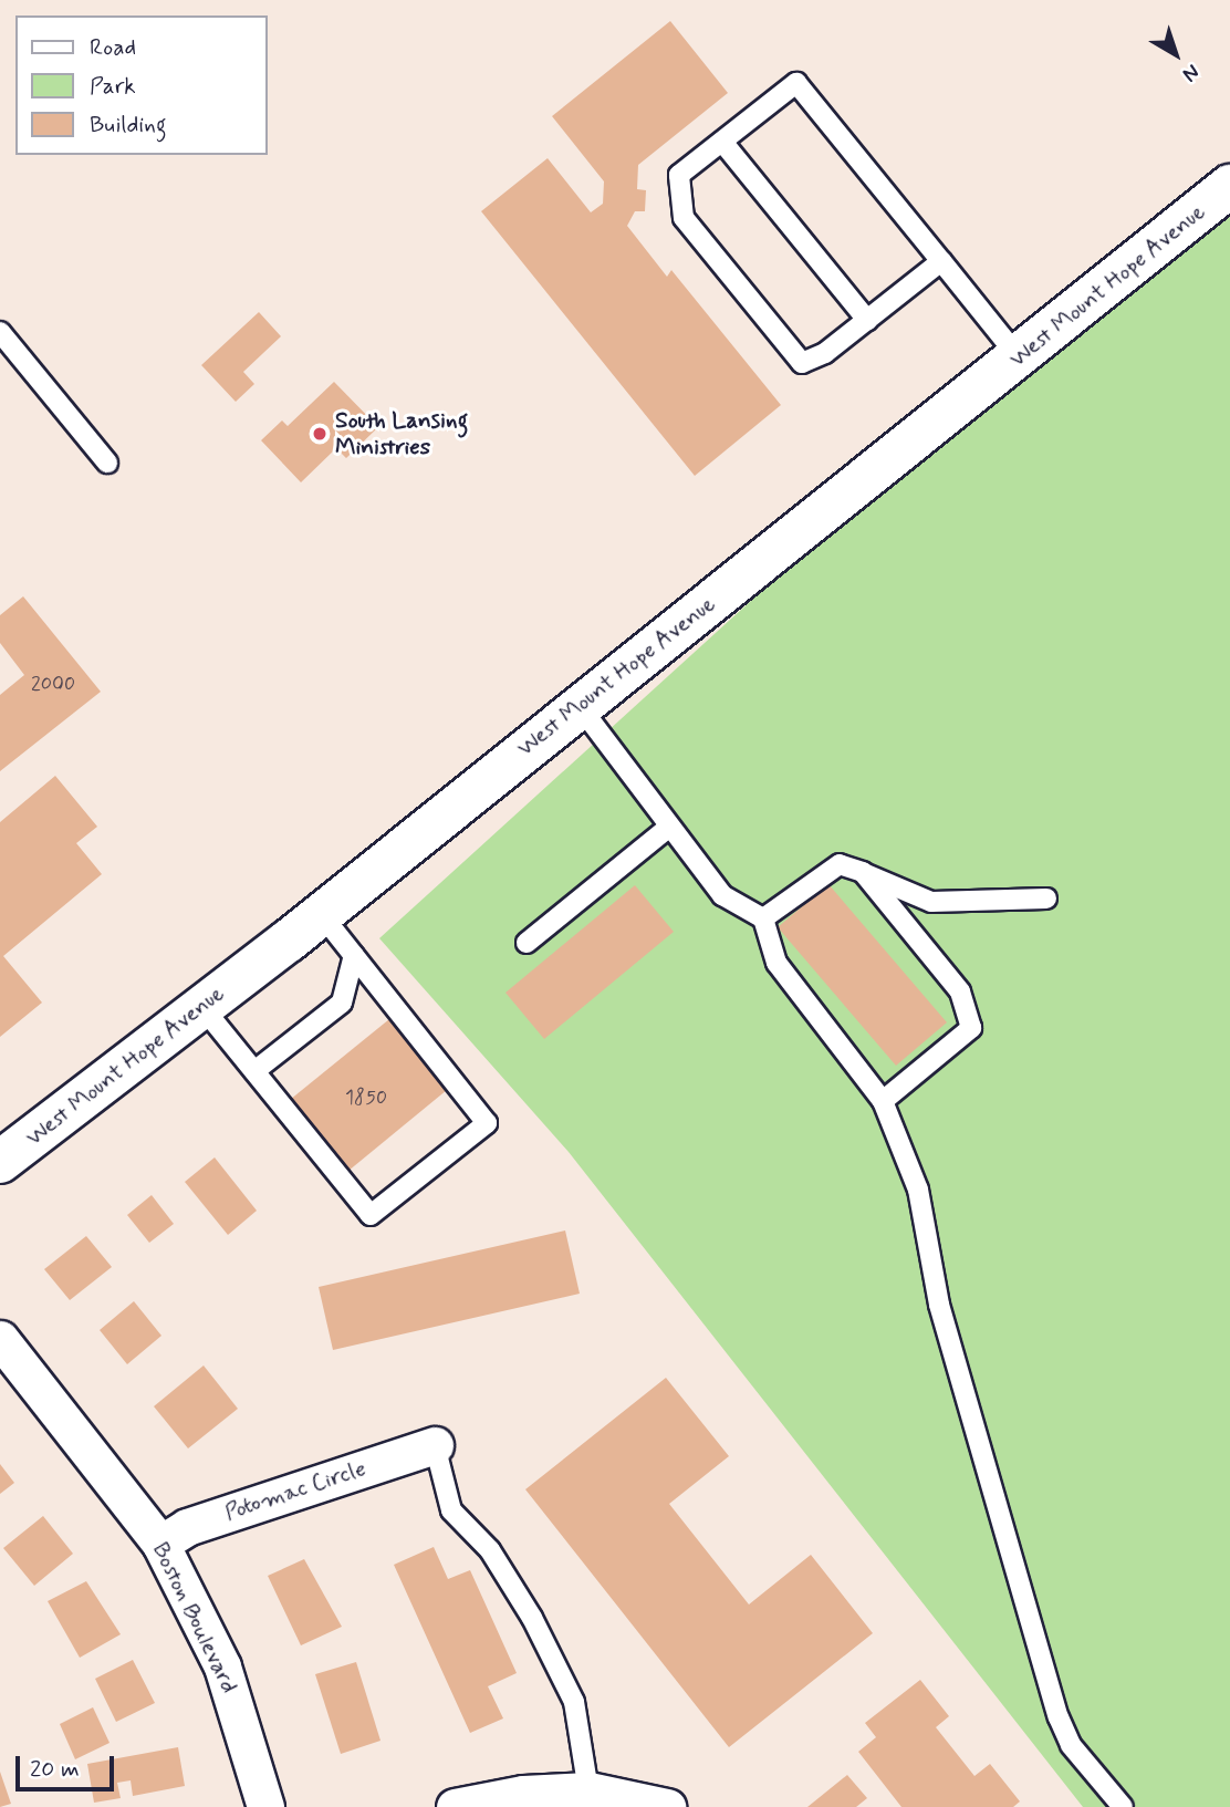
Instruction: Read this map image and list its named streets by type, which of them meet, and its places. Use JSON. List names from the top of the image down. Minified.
{"streets":{"street":["West Mount Hope Avenue","Potomac Circle","Boston Boulevard"]},"crossings":[["Potomac Circle","Boston Boulevard"]],"places":["South Lansing Ministries"],"house_numbers":["2000","1850"],"legend":["Road","Park","Building"],"scale_bar":"20 m","north":"bottom right"}
